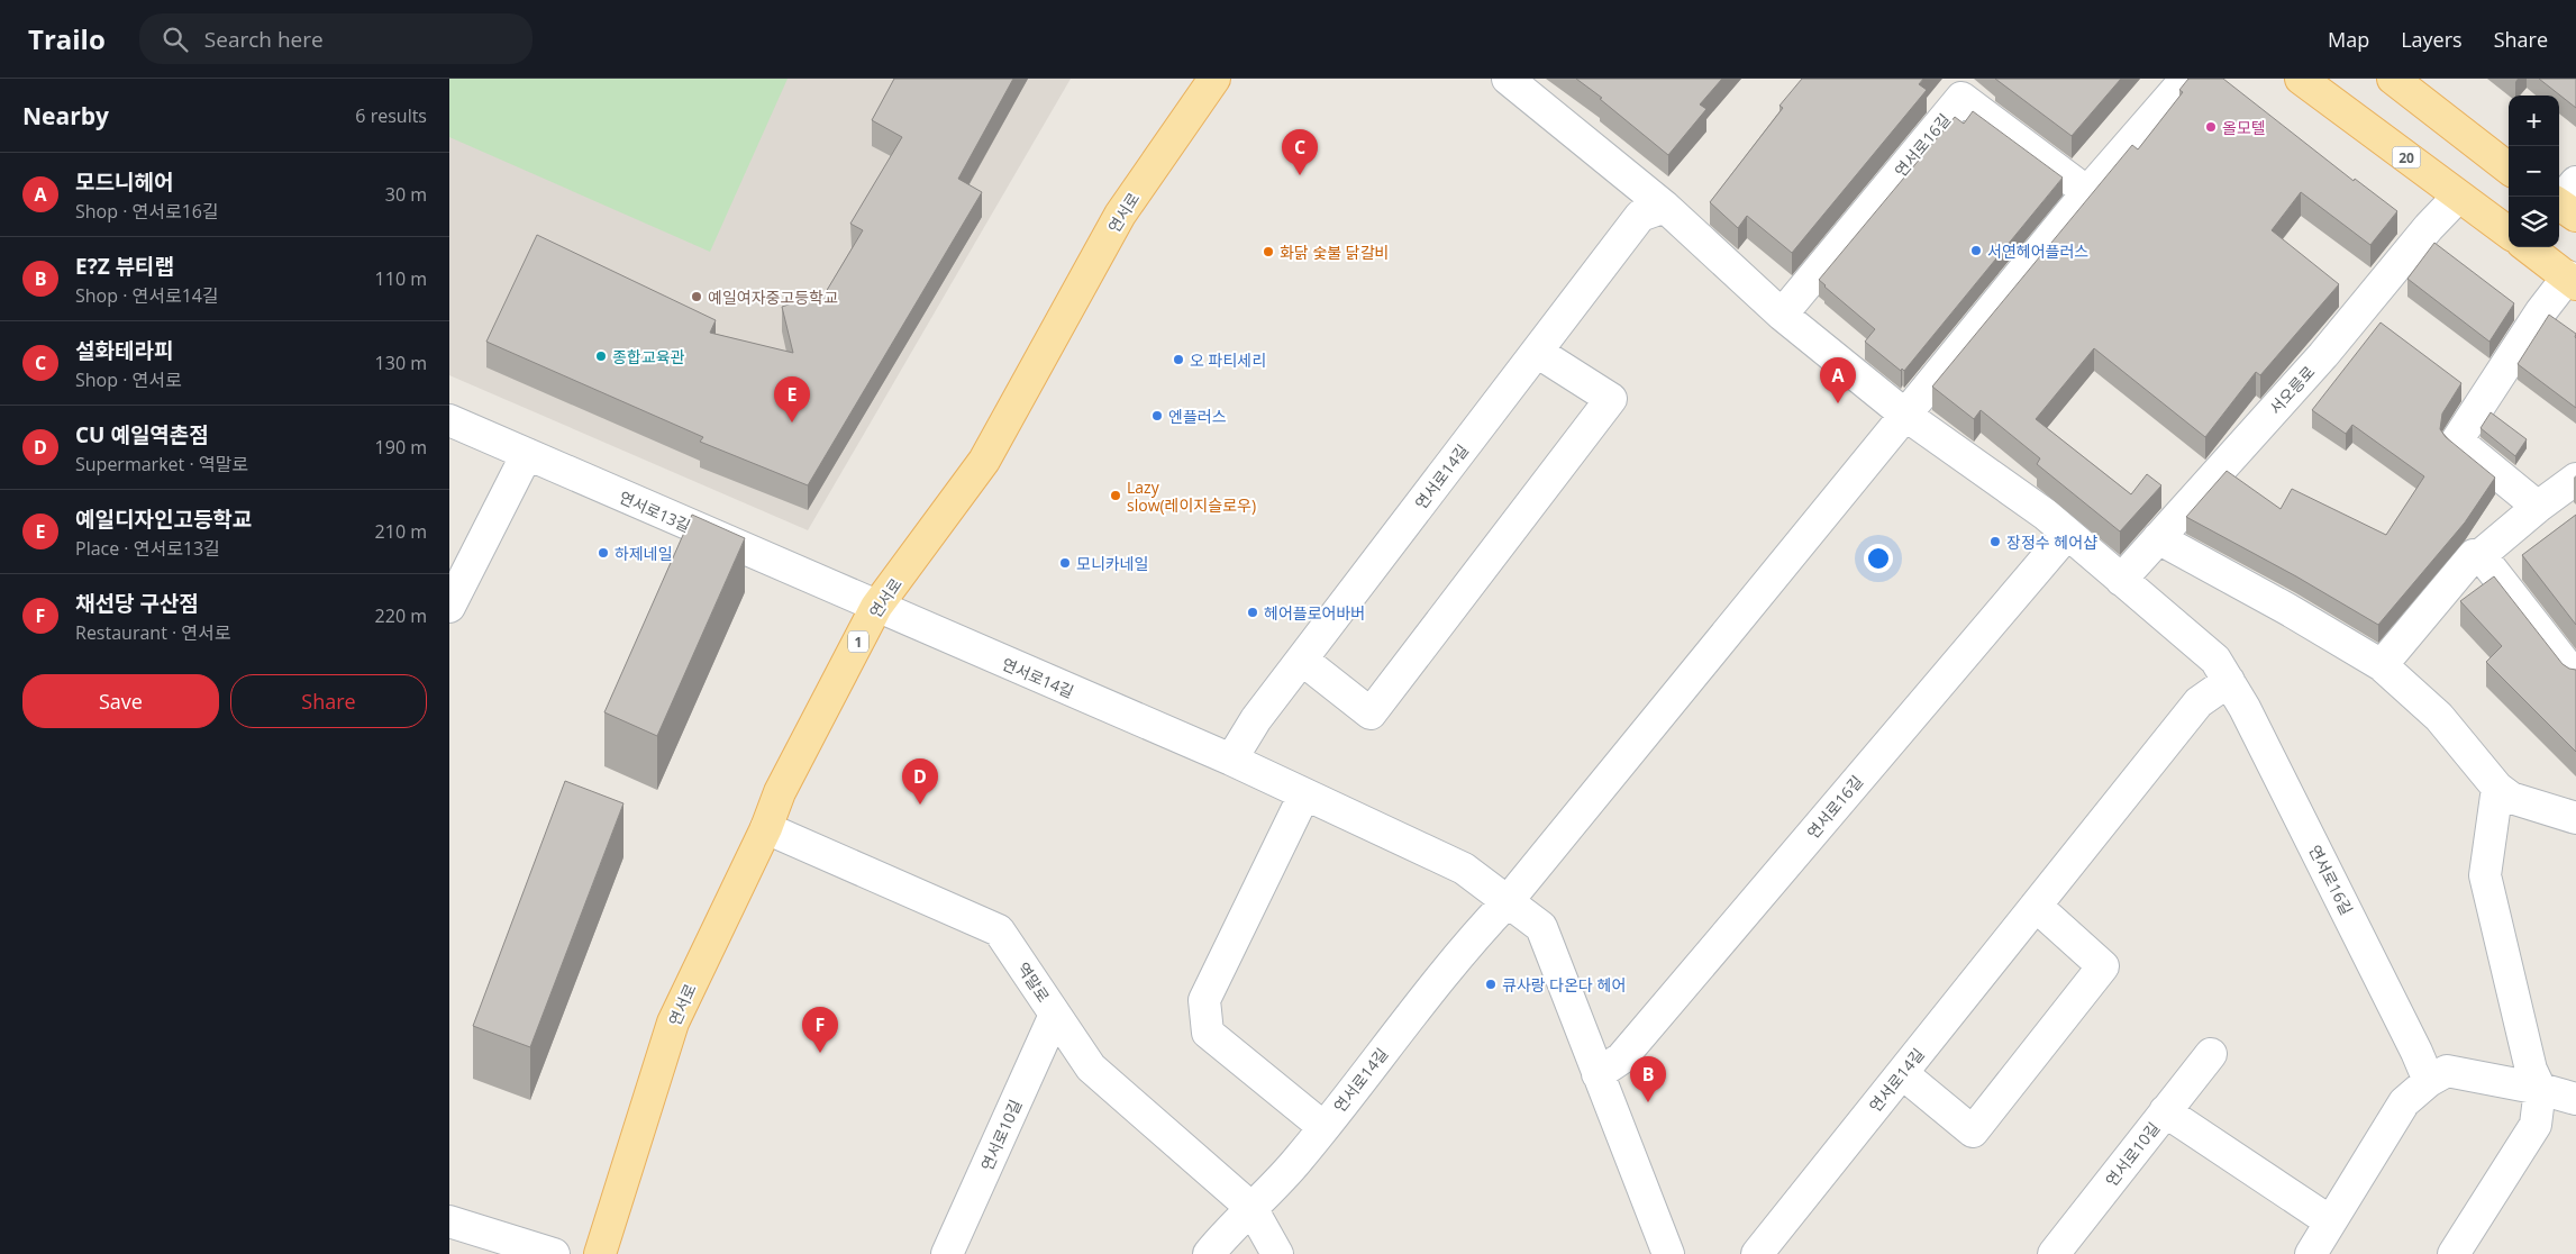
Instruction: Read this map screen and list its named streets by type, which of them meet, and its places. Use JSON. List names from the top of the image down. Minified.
{"streets":{"main road":["20","연서로","1"],"street":["연서로16길","서오릉로","연서로14길","연서로13길","역말로","연서로10길"]},"crossings":[["연서로16길","서오릉로"],["연서로16길","연서로14길"],["20","서오릉로"],["연서로","연서로14길"],["연서로","연서로13길"],["연서로","역말로"],["연서로14길","연서로13길"],["연서로14길","역말로"],["역말로","연서로10길"]],"places":["올모텔","서연헤어플러스","화닭 숯불 닭갈비","예일여자중고등학교","종합교육관","오 파티세리","엔플러스","Lazy slow(레이지슬로우)","장정수 헤어샵","하제네일","모니카네일","헤어플로어바버","큐사랑 다온다 헤어"],"page":{"header":"Trailo","search":"Search here","nav":["Map","Layers","Share"],"heading":["Nearby","6 results"],"map_buttons":["+","−"],"pins":["C","A","E","D","F","B"],"list":[{"mark":"A","name":"모드니헤어","note":"Shop · 연서로16길","value":"30 m"},{"mark":"B","name":"E?Z 뷰티랩","note":"Shop · 연서로14길","value":"110 m"},{"mark":"C","name":"설화테라피","note":"Shop · 연서로","value":"130 m"},{"mark":"D","name":"CU 예일역촌점","note":"Supermarket · 역말로","value":"190 m"},{"mark":"E","name":"예일디자인고등학교","note":"Place · 연서로13길","value":"210 m"},{"mark":"F","name":"채선당 구산점","note":"Restaurant · 연서로","value":"220 m"}],"buttons":["Save","Share"]}}
